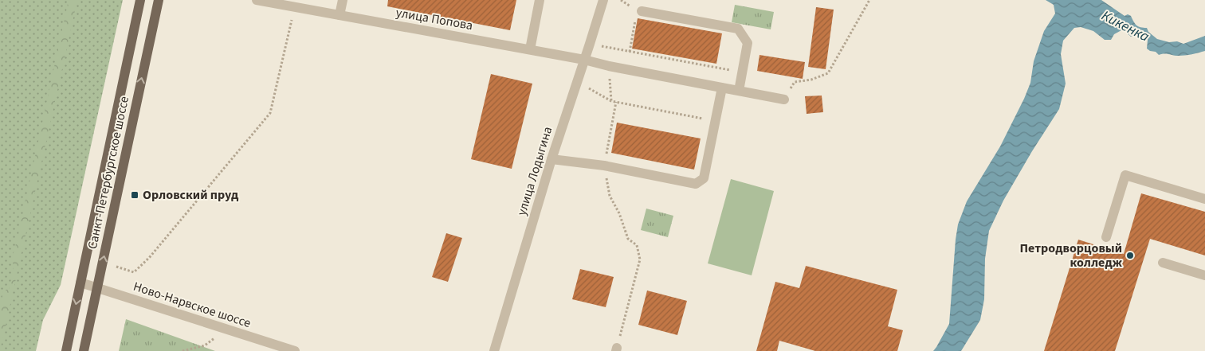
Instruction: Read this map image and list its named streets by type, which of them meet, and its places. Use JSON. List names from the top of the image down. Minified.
{"streets":{"main road":["Санкт-Петербургское шоссе"],"street":["улица Попова","улица Лодыгина","Ново-Нарвское шоссе"]},"crossings":[["улица Попова","улица Лодыгина"],["Санкт-Петербургское шоссе","Ново-Нарвское шоссе"]],"water":["Кикенка"],"places":{"transit":["Орловский пруд"],"other":["Петродворцовый колледж"]}}
